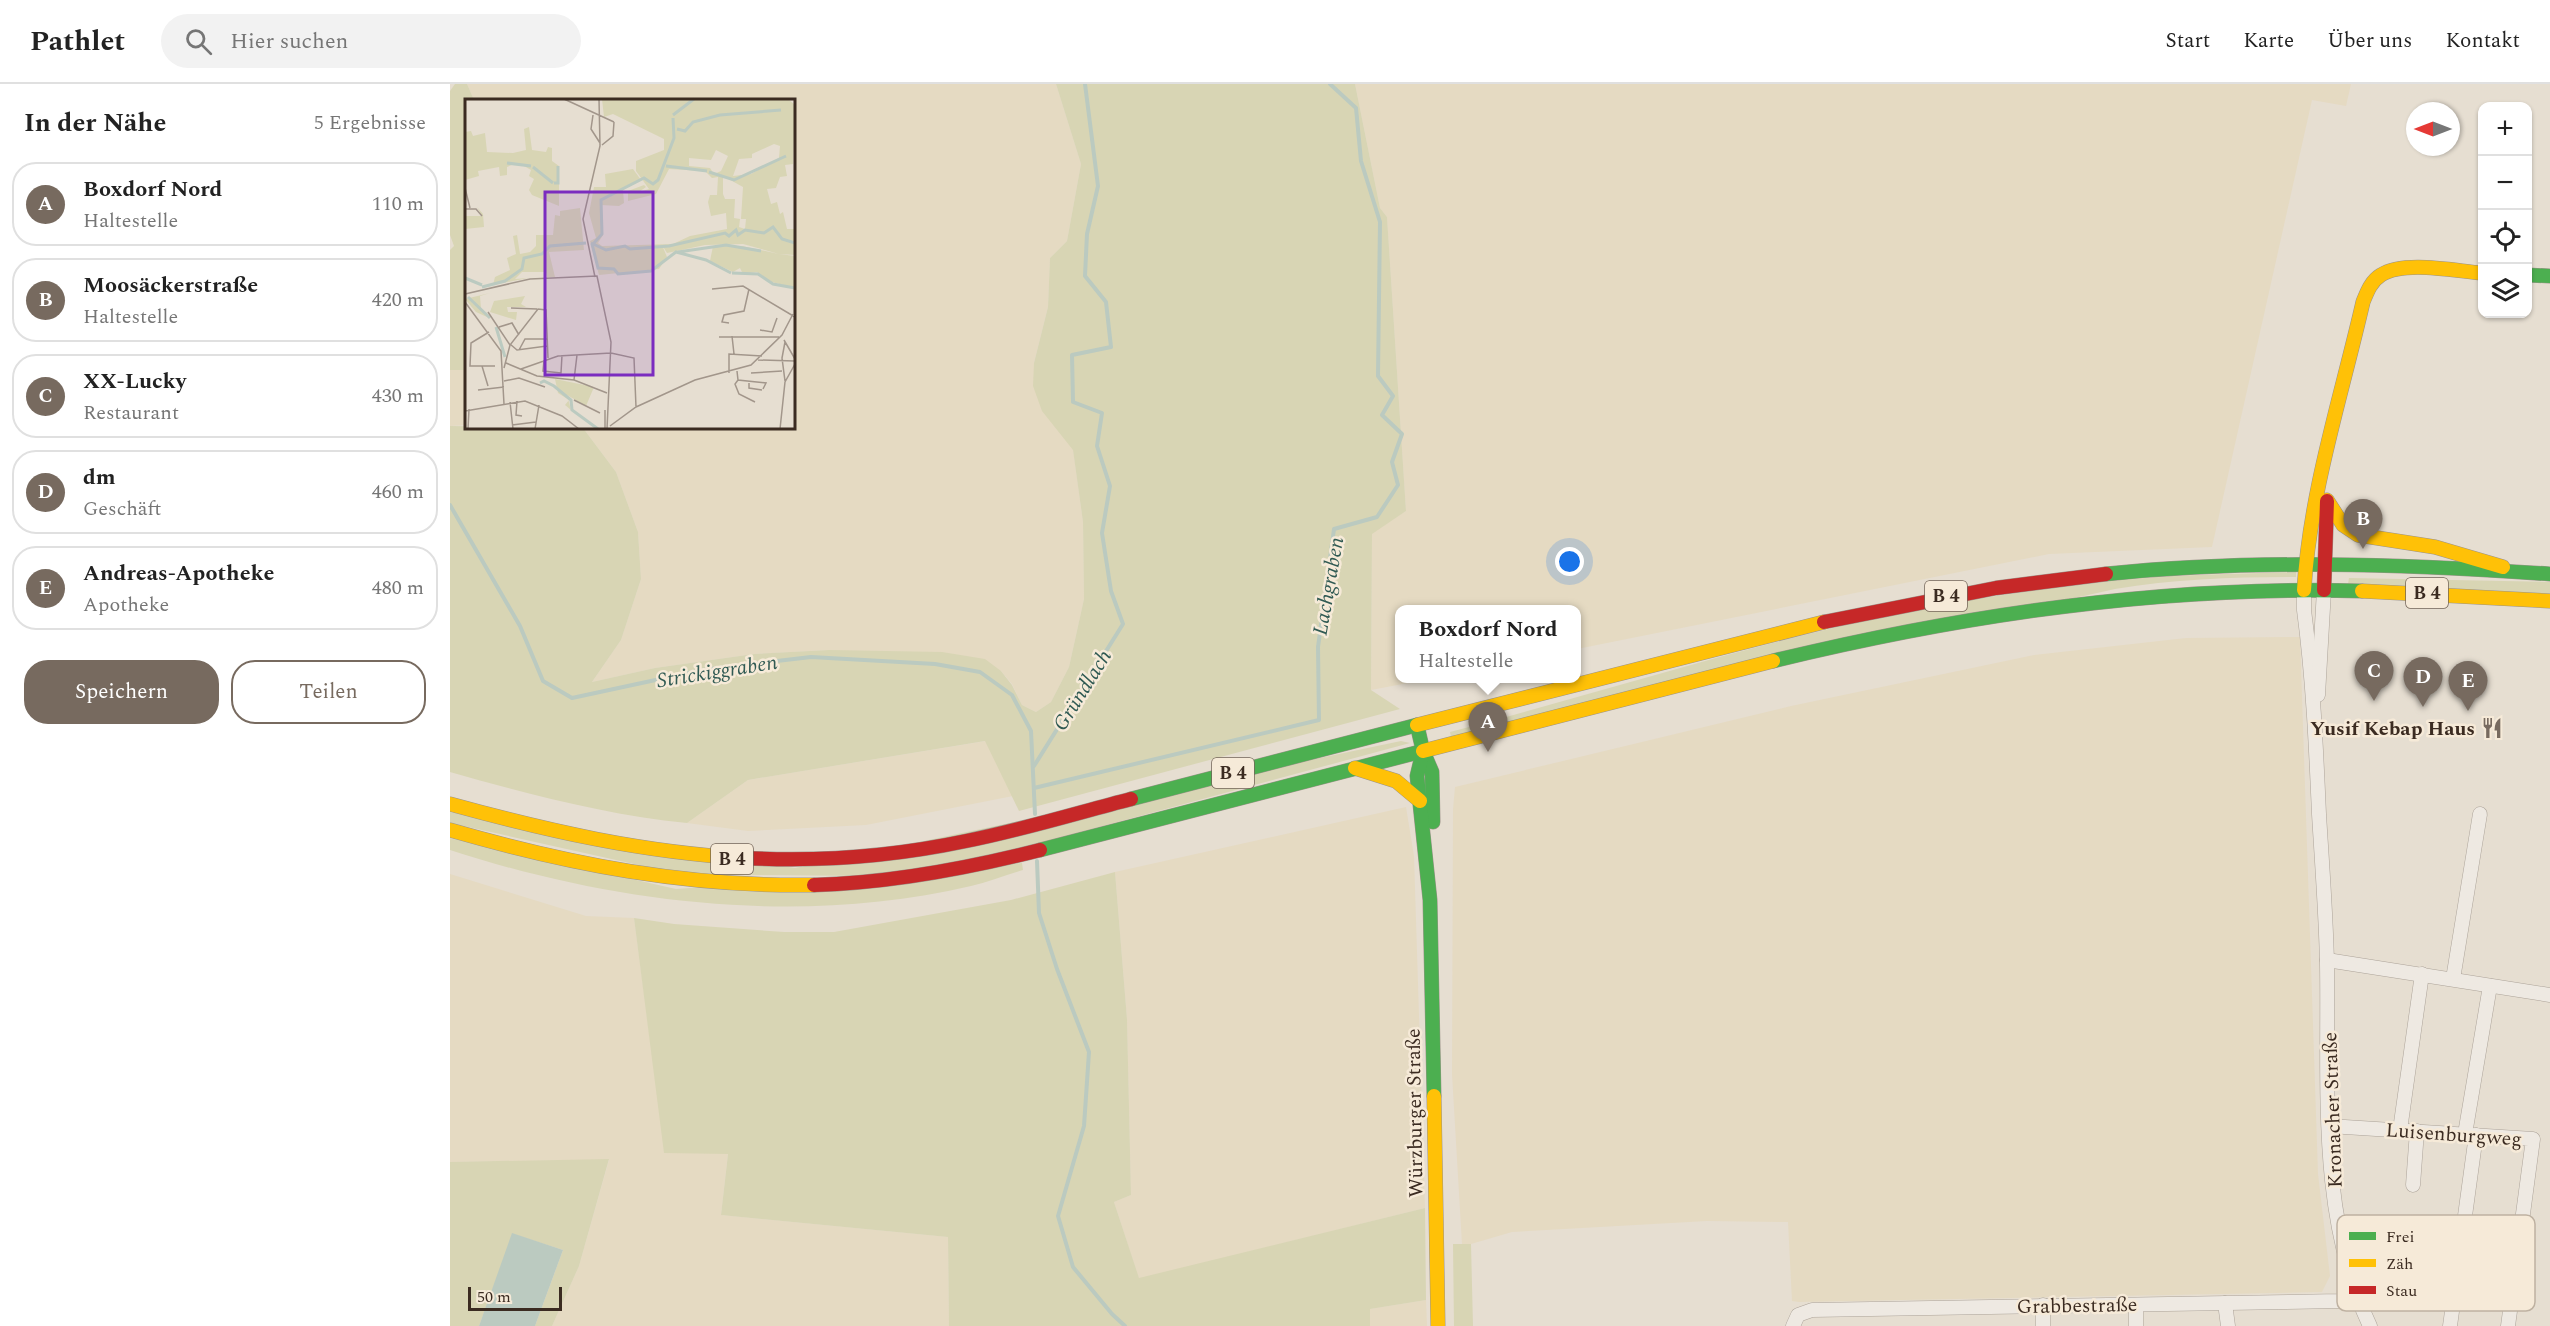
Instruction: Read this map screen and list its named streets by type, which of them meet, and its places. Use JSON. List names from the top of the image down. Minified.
{"streets":{"main road":["B 4","Würzburger Straße"],"street":["Kronacher Straße","Luisenburgweg","Grabbestraße"]},"crossings":[["B 4","Würzburger Straße"],["Kronacher Straße","Luisenburgweg"]],"water":["Lachgraben","Strickiggraben","Gründlach"],"places":{"restaurant":["Yusif Kebap Haus"]},"legend":["Frei","Zäh","Stau"],"scale_bar":"50 m","north":"left","page":{"header":"Pathlet","search":"Hier suchen","nav":["Start","Karte","Über uns","Kontakt"],"heading":["In der Nähe","5 Ergebnisse"],"map_buttons":["+","−"],"list":[{"mark":"A","name":"Boxdorf Nord","note":"Haltestelle","value":"110 m"},{"mark":"B","name":"Moosäckerstraße","note":"Haltestelle","value":"420 m"},{"mark":"C","name":"XX-Lucky","note":"Restaurant","value":"430 m"},{"mark":"D","name":"dm","note":"Geschäft","value":"460 m"},{"mark":"E","name":"Andreas-Apotheke","note":"Apotheke","value":"480 m"}],"pins":["B","C","D","E","A"],"popup":["Boxdorf Nord","Haltestelle"],"buttons":["Speichern","Teilen"],"scale":"50 m"}}
